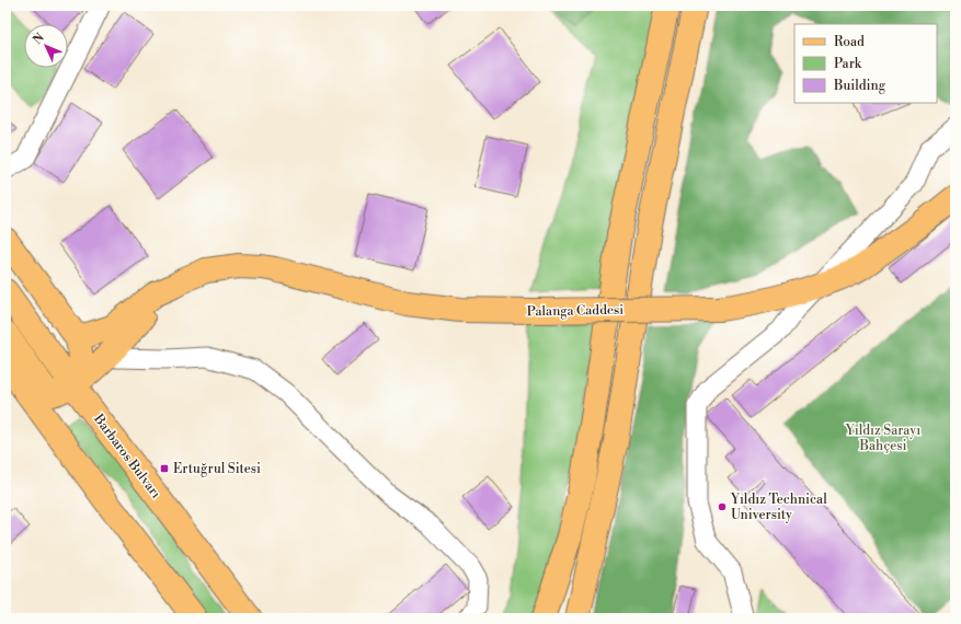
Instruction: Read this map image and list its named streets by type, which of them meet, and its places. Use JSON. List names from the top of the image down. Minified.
{"streets":{"main road":["Palanga Caddesi","Barbaros Bulvarı"]},"parks":["Yıldız Sarayı Bahçesi"],"places":{"transit":["Ertuğrul Sitesi"],"other":["Yıldız Technical University"]},"legend":["Road","Park","Building"],"north":"top left"}
